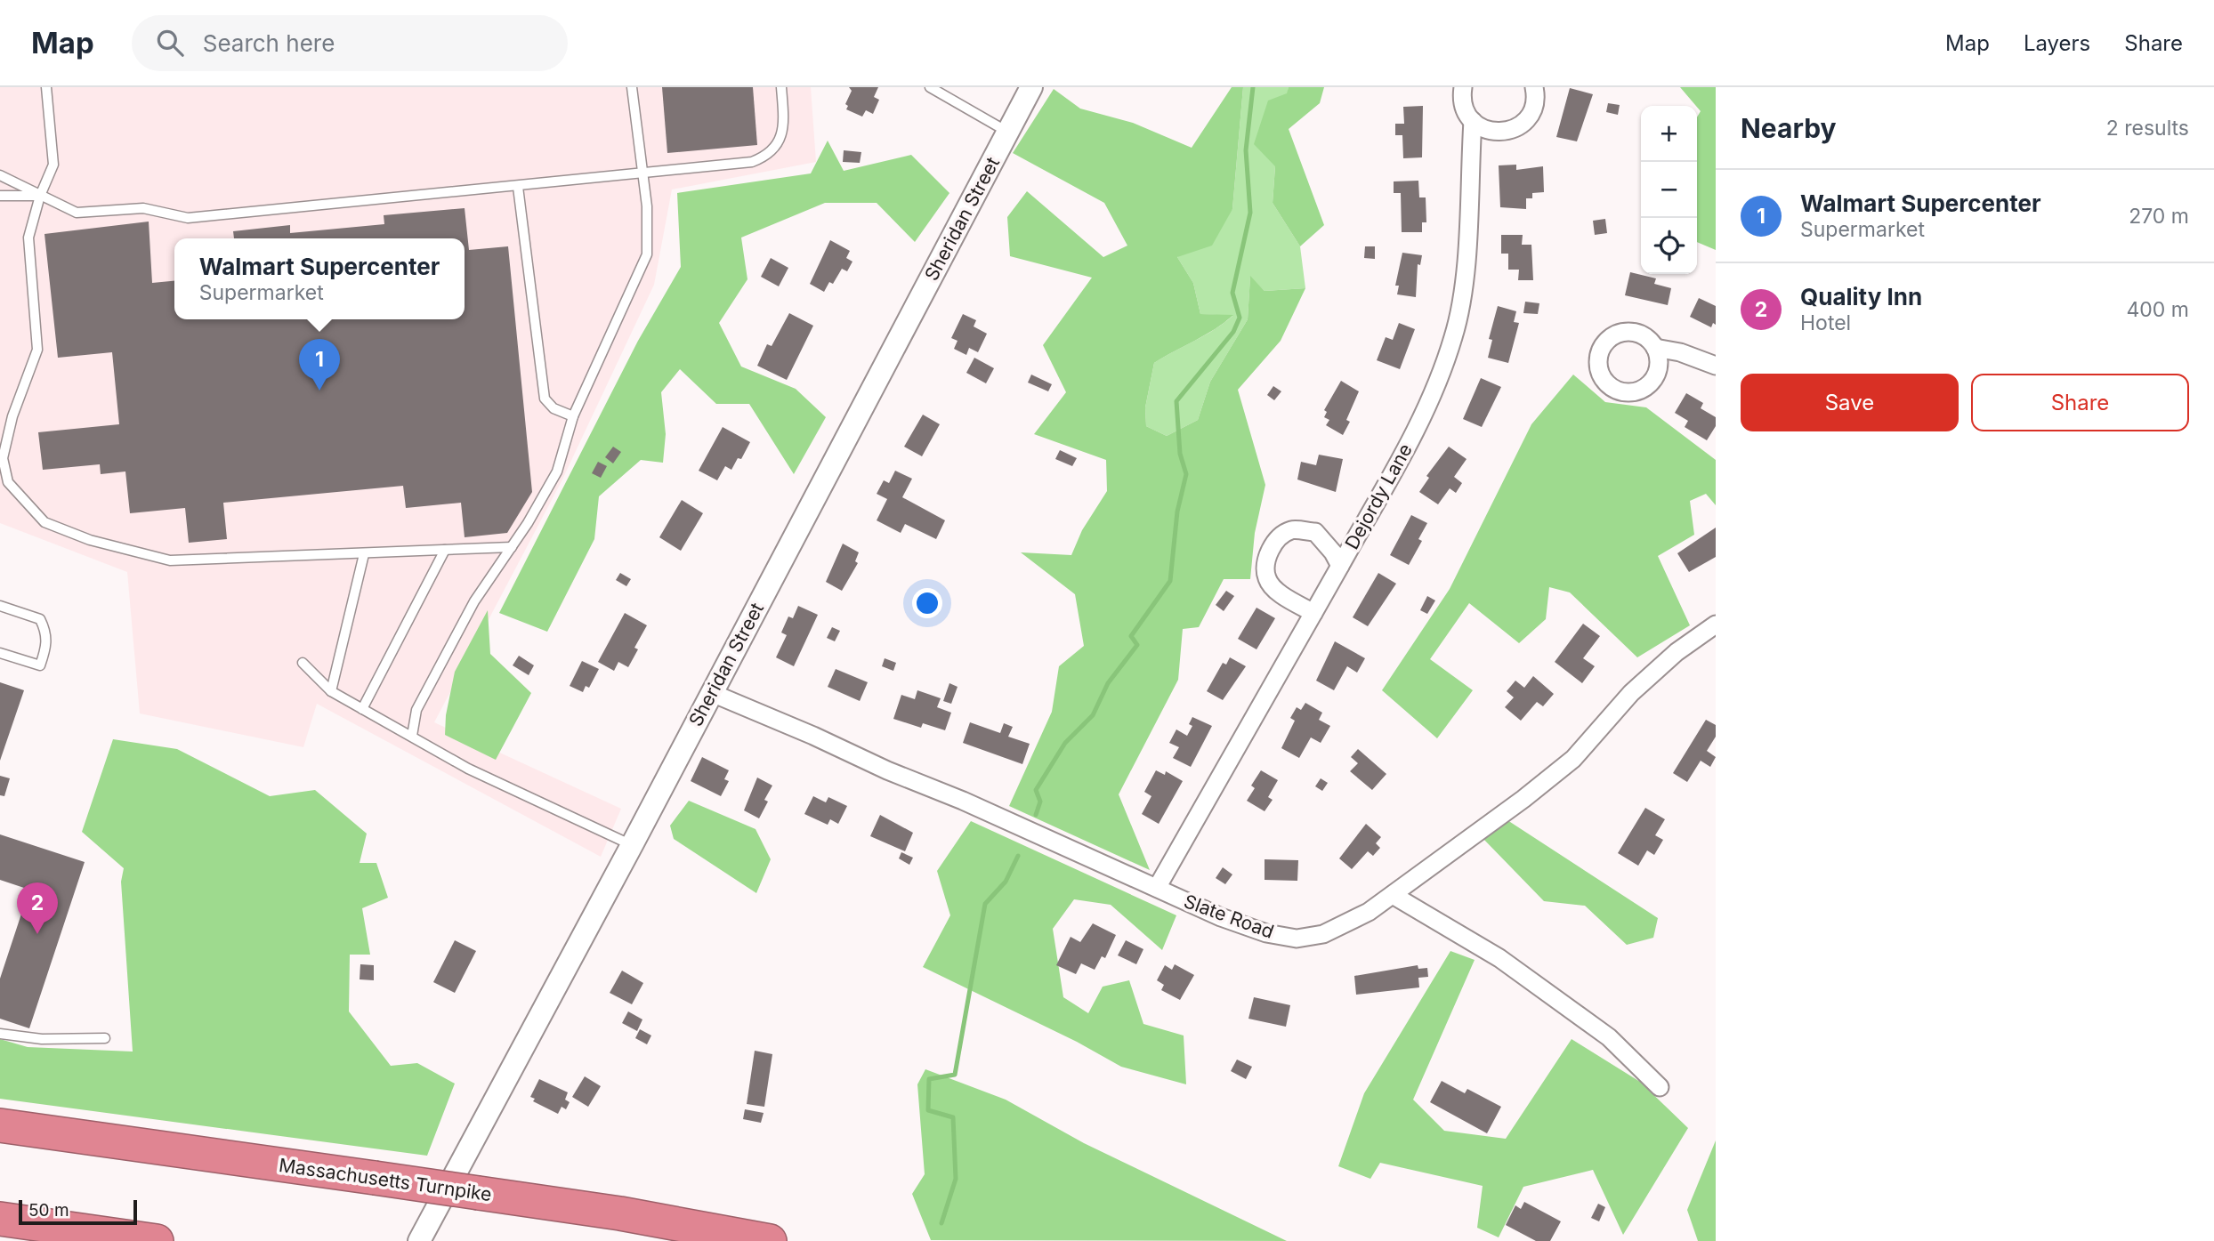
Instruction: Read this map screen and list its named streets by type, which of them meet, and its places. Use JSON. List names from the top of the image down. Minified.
{"streets":{"highway":["Massachusetts Turnpike"],"street":["Sheridan Street","Dejordy Lane","Slate Road"]},"crossings":[["Sheridan Street","Slate Road"]],"scale_bar":"50 m","page":{"header":"Map","search":"Search here","nav":["Map","Layers","Share"],"heading":["Nearby","2 results"],"map_buttons":["+","−"],"list":[{"mark":"1","name":"Walmart Supercenter","note":"Supermarket","value":"270 m"},{"mark":"2","name":"Quality Inn","note":"Hotel","value":"400 m"}],"popup":["Walmart Supercenter","Supermarket"],"pins":["1","2"],"buttons":["Save","Share"],"scale":"50 m"}}
